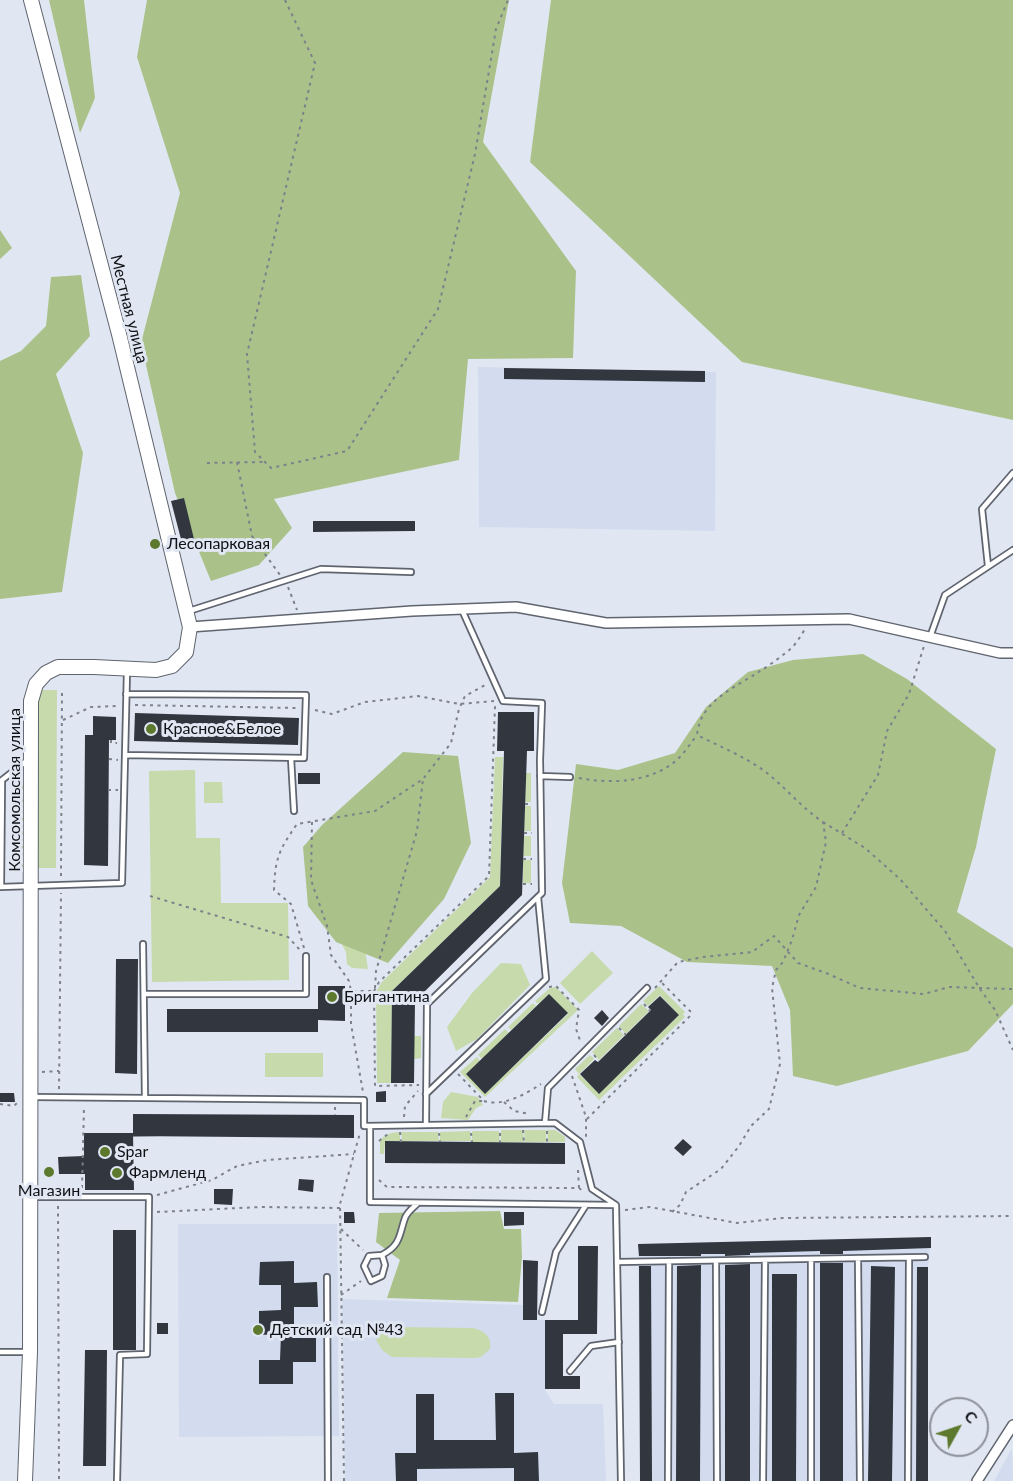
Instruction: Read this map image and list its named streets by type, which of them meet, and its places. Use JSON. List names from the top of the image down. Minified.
{"streets":{"main road":["Местная улица","Комсомольская улица"]},"crossings":[["Местная улица","Комсомольская улица"]],"places":["Лесопарковая","Красное&Белое","Бригантина","Spar","Магазин","Фармленд","Детский сад №43"],"north":"top right"}
